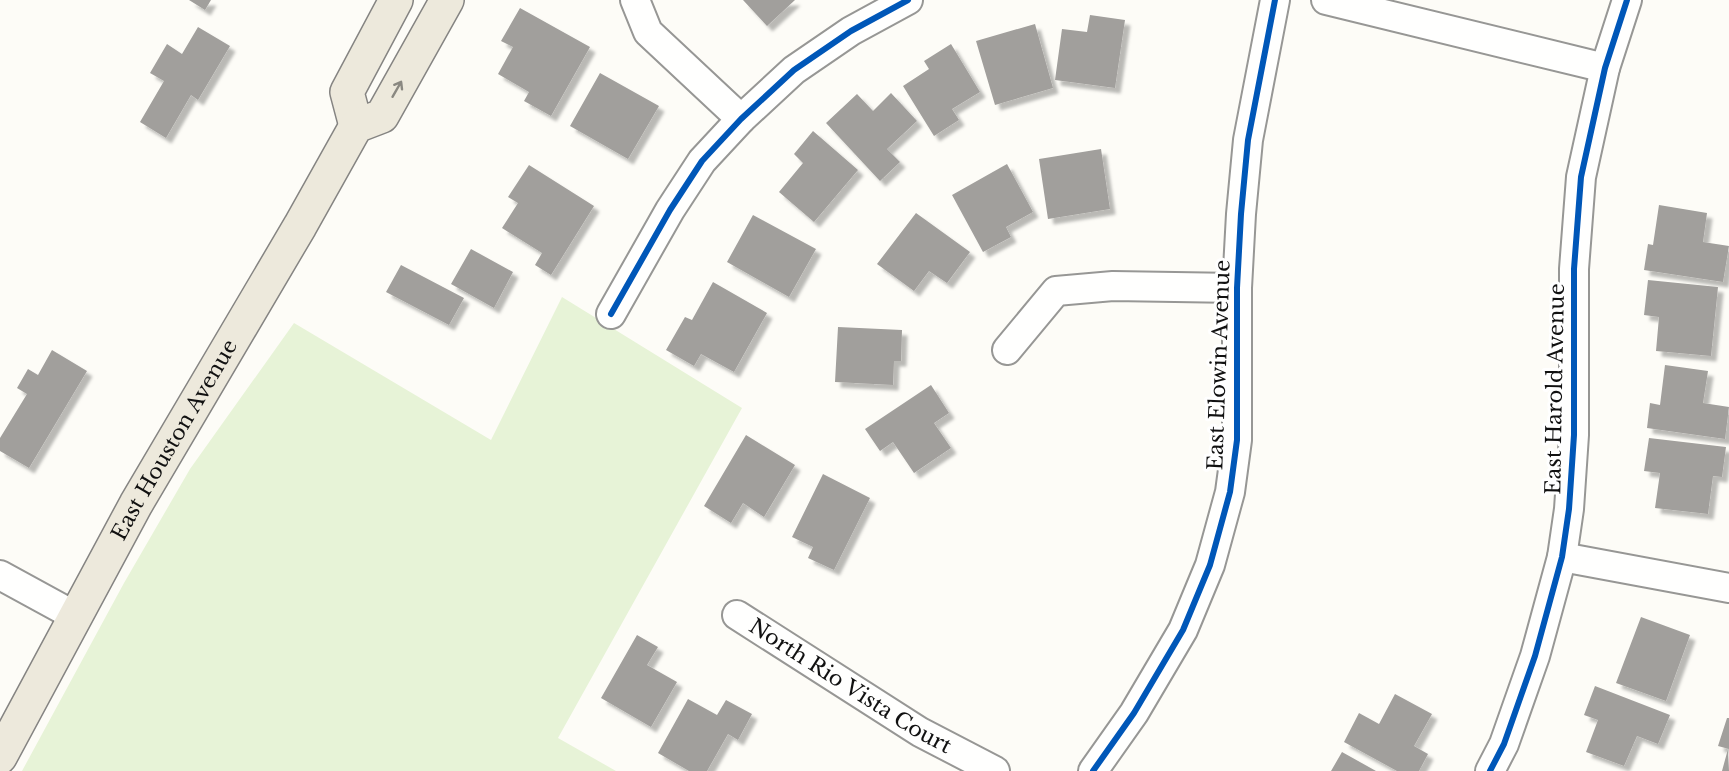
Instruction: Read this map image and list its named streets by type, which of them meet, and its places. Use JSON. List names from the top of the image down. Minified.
{"streets":{"main road":["East Houston Avenue"],"street":["East Elowin Avenue","East Harold Avenue","North Rio Vista Court"]}}
